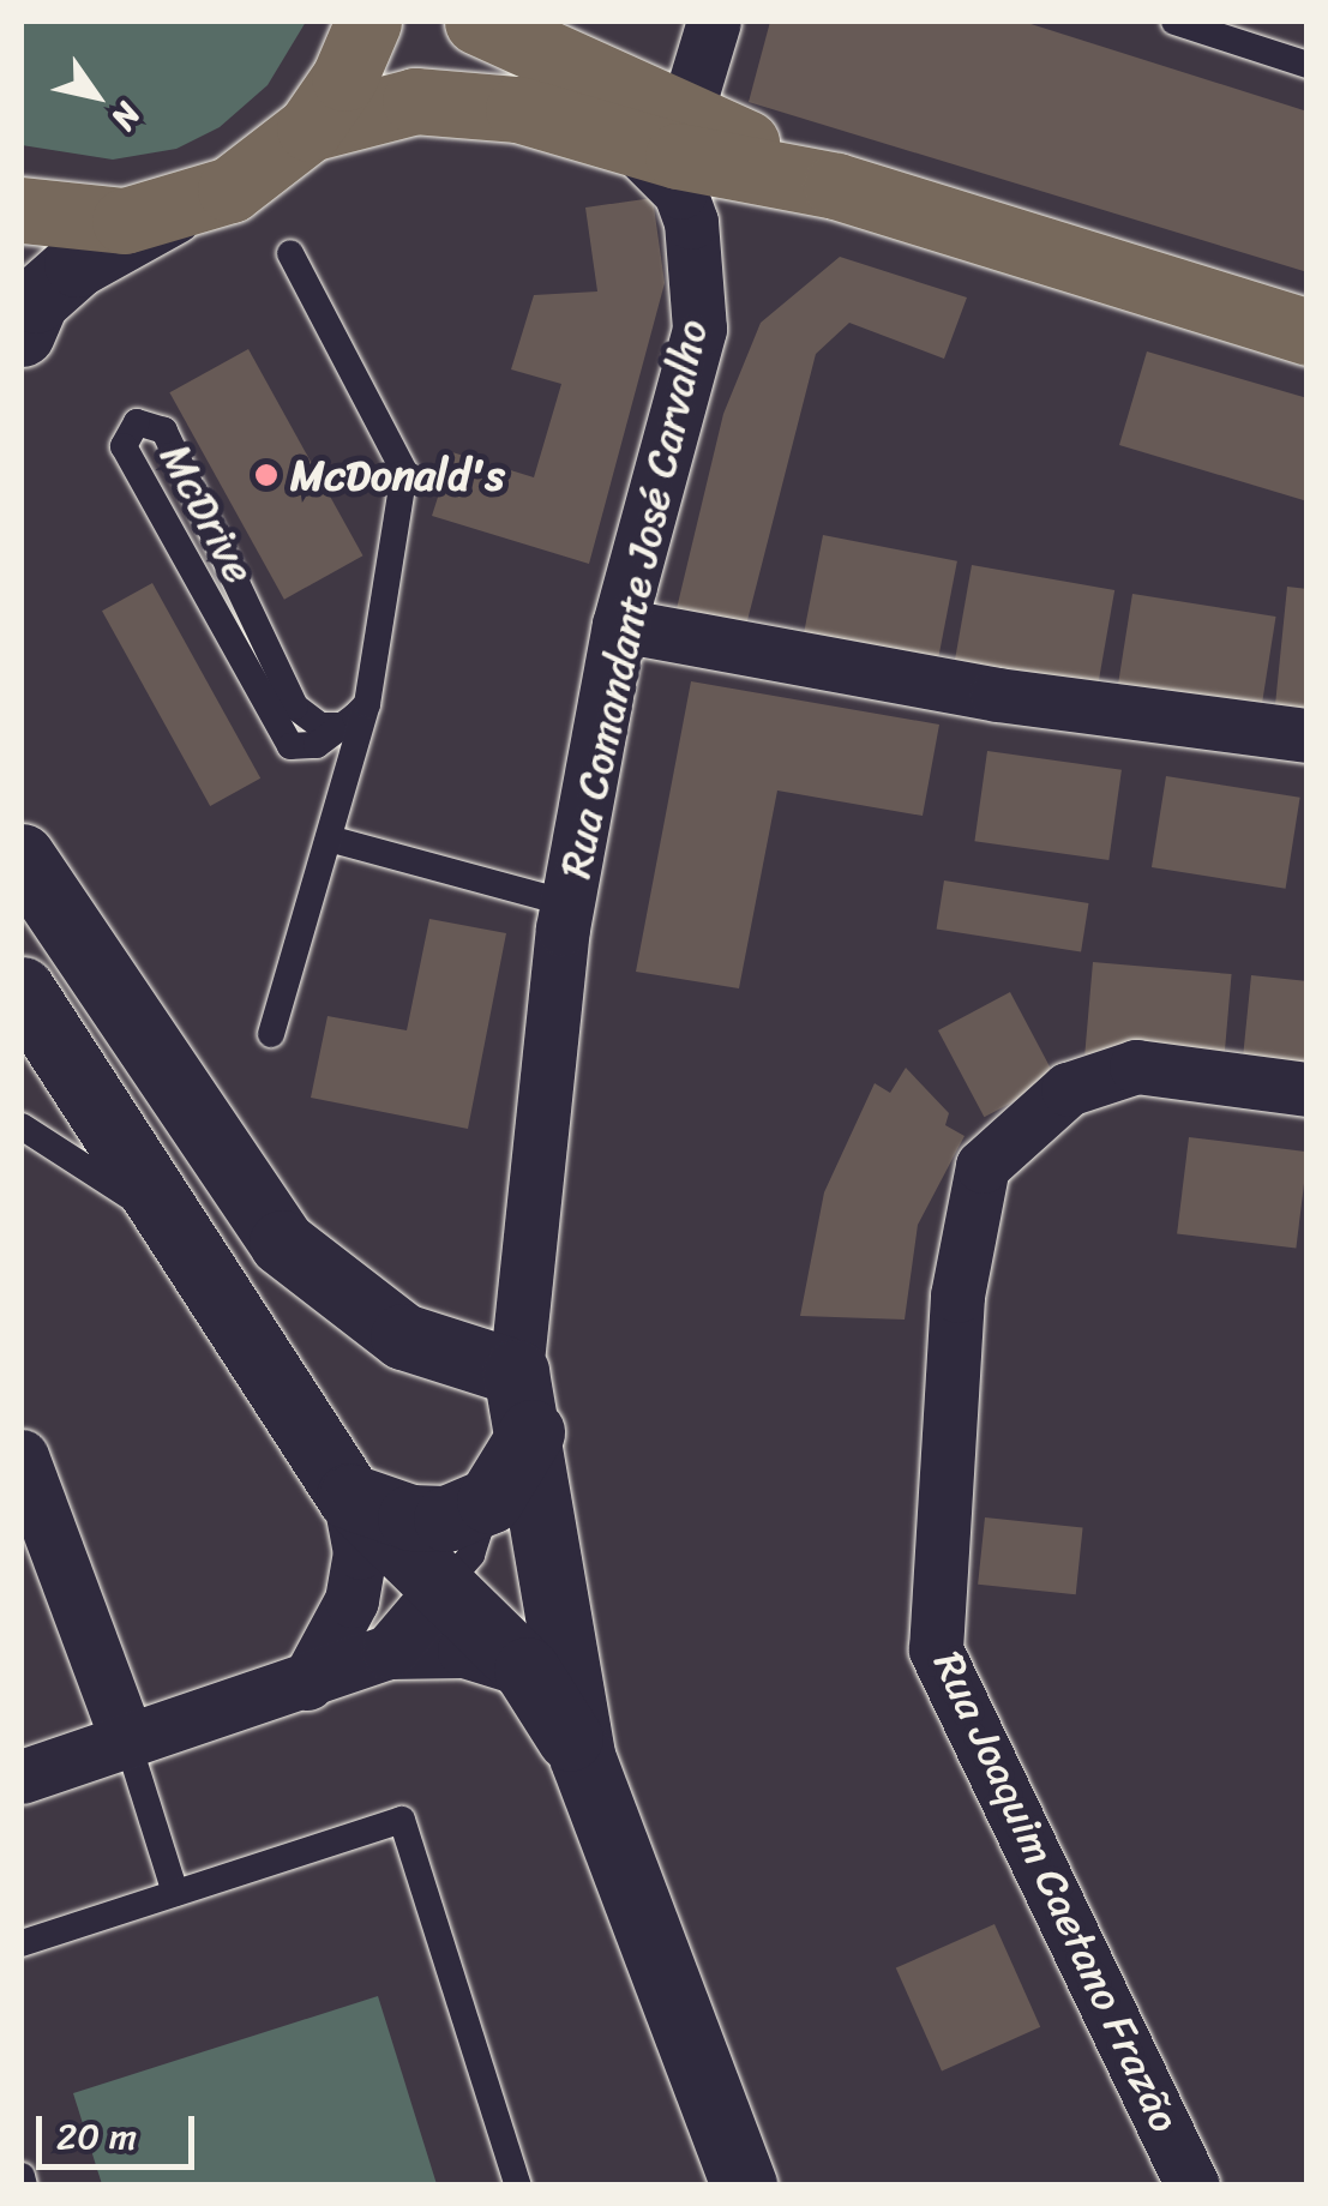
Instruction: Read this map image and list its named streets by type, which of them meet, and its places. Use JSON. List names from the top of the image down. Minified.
{"streets":{"street":["Rua Comandante José Carvalho","Rua Joaquim Caetano Frazão"],"lane":["McDrive"]},"places":["McDonald's"],"scale_bar":"20 m","north":"bottom right"}
